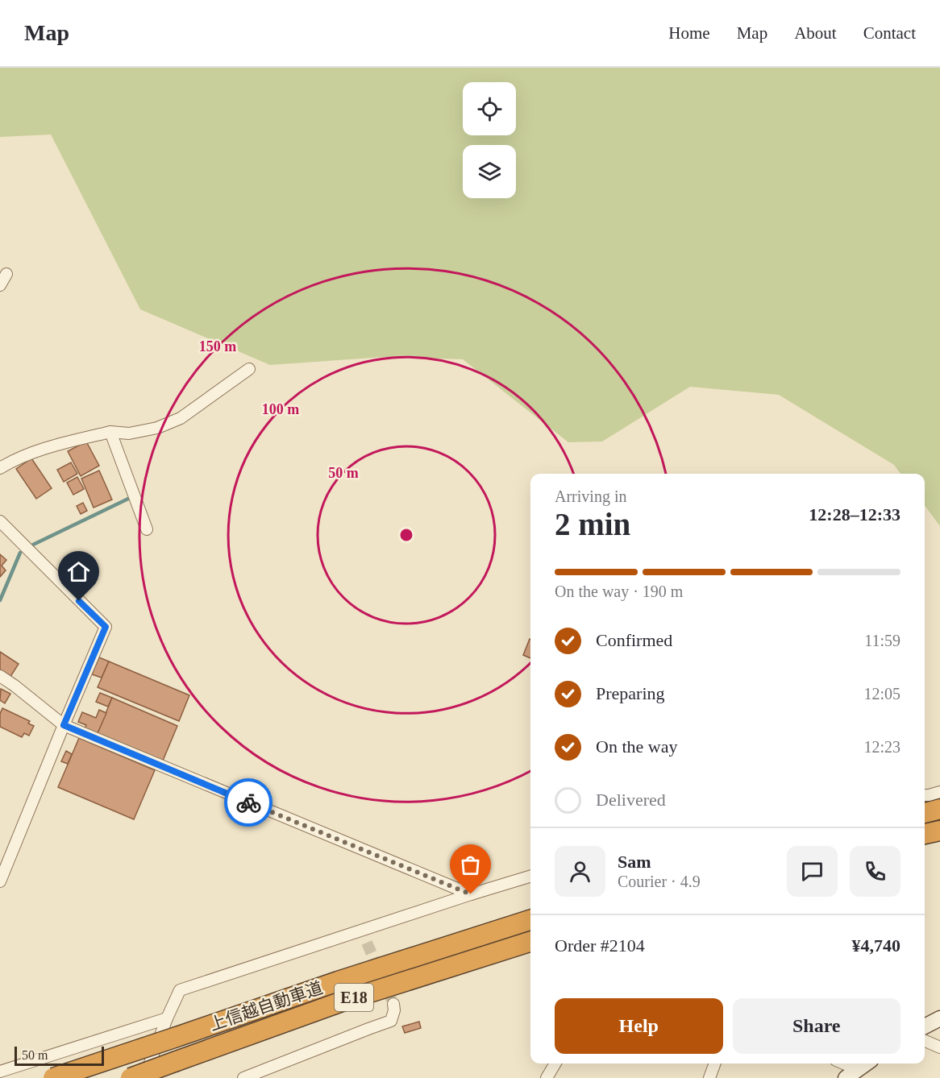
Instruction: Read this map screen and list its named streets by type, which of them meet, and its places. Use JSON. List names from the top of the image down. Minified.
{"streets":{"highway":["E18","上信越自動車道"]},"scale_bar":"50 m","page":{"header":"Map","nav":["Home","Map","About","Contact"],"heading":["2 min","Arriving in","12:28–12:33"],"panel":["Sam","Courier · 4.9","Order #2104","¥4,740"],"bar":"On the way · 190 m","list":[["Confirmed","11:59"],["Preparing","12:05"],["On the way","12:23"],"Delivered"],"buttons":["Help","Share"],"scale":"50 m"},"rings":["150 m","100 m","50 m"]}
